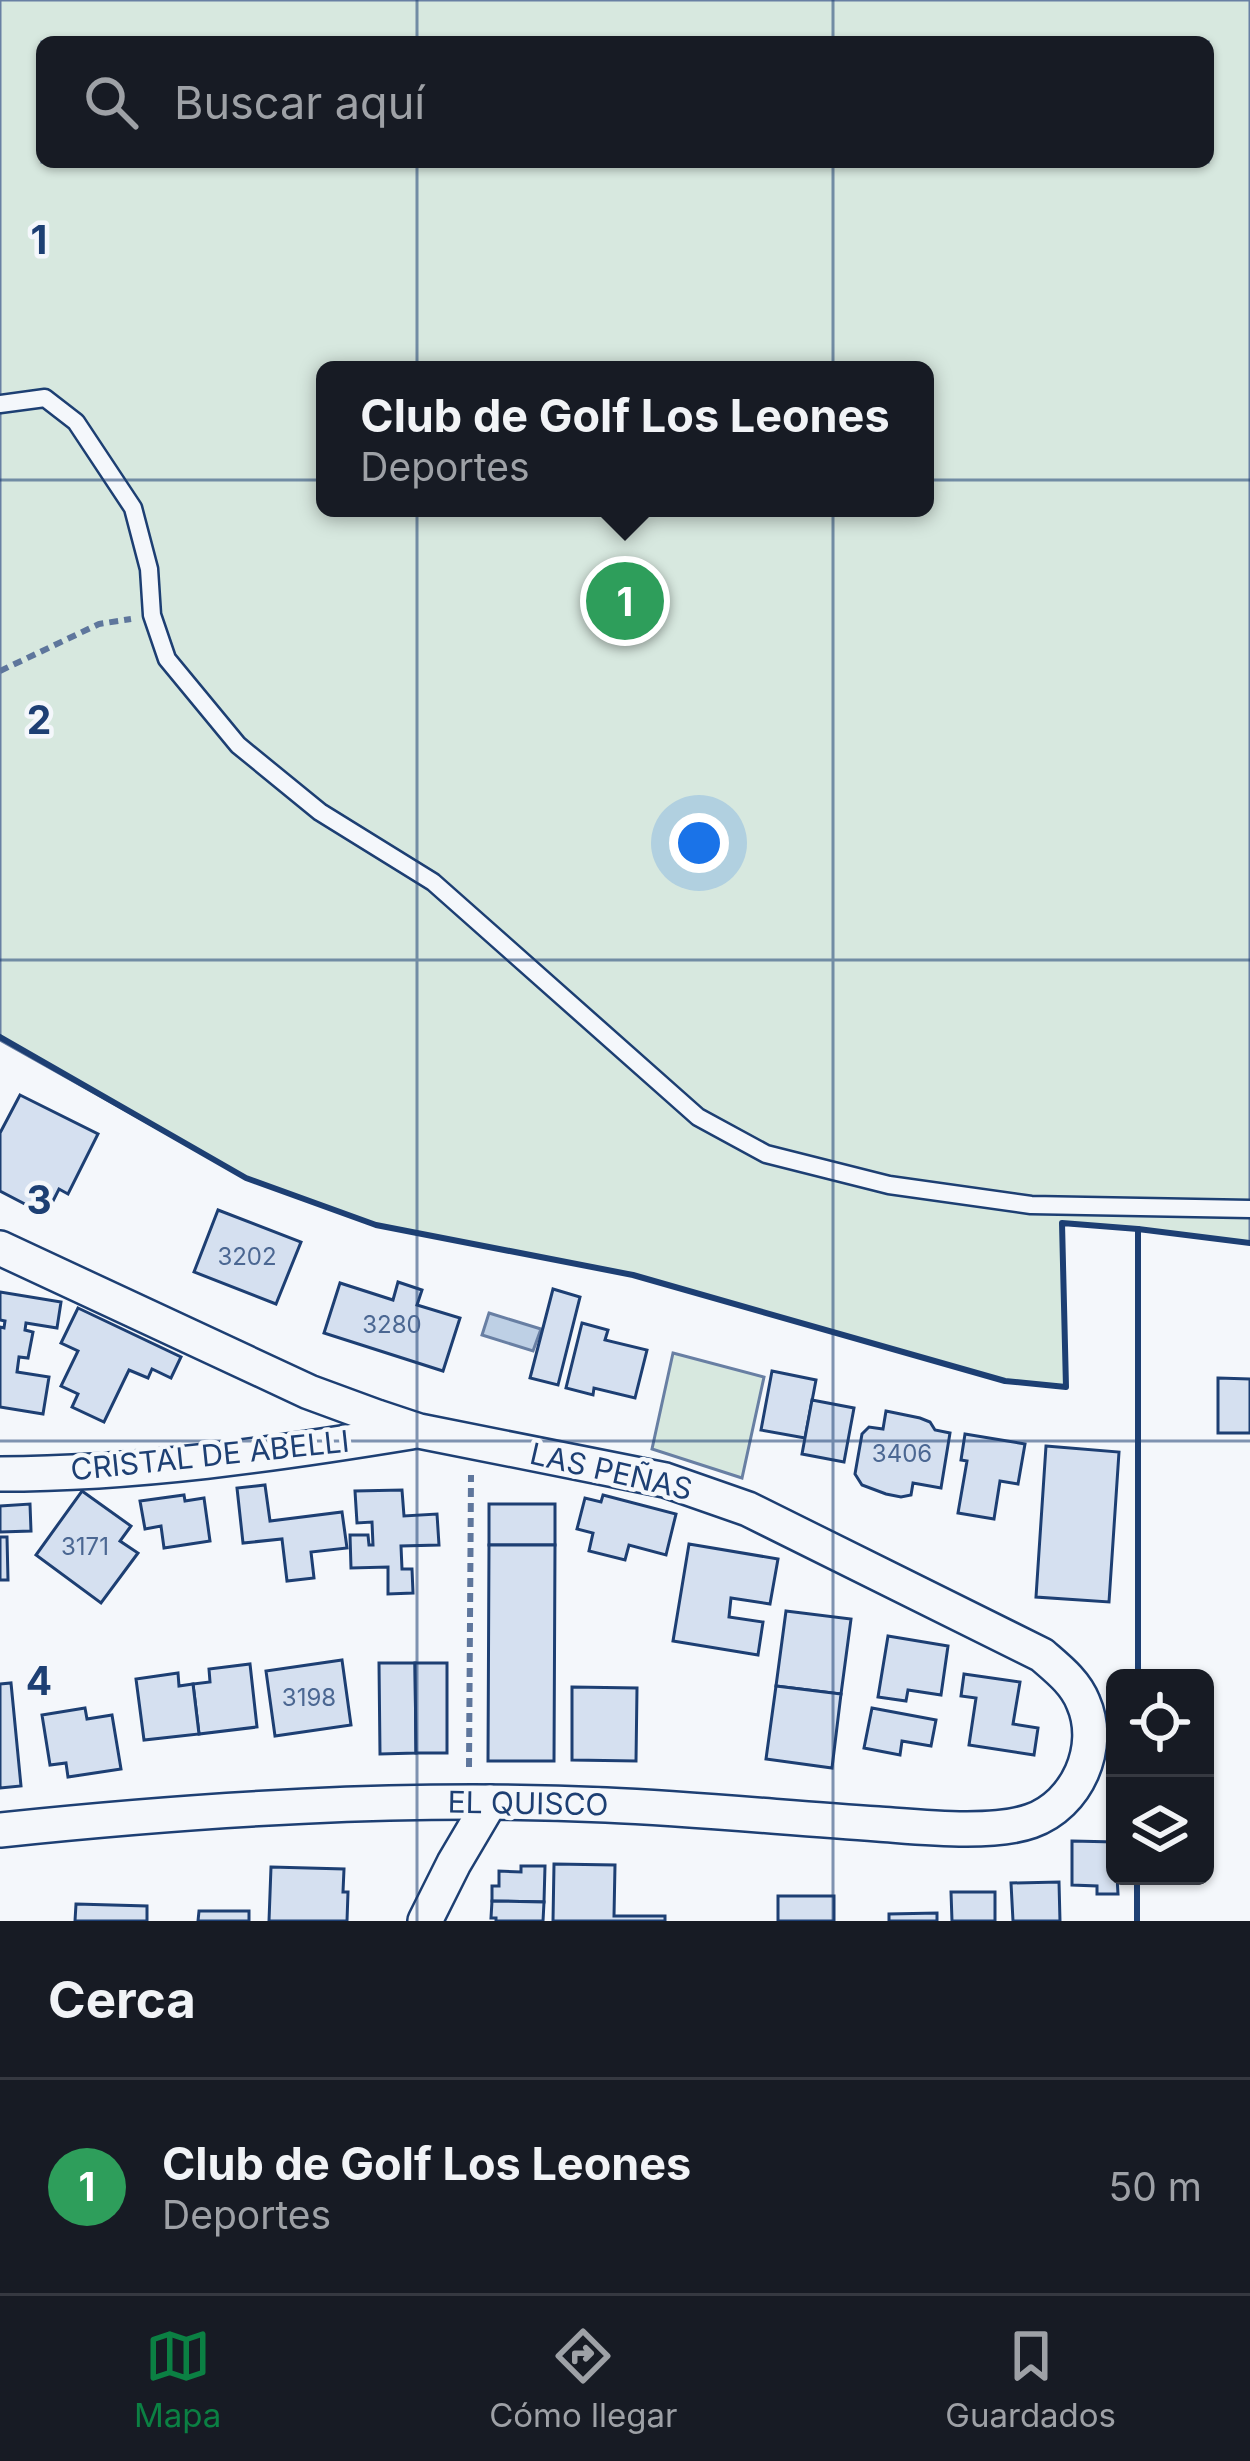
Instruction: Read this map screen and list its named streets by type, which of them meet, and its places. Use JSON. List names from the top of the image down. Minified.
{"streets":{"street":["CRISTAL DE ABELLI","LAS PEÑAS","EL QUISCO"]},"crossings":[["CRISTAL DE ABELLI","LAS PEÑAS"],["LAS PEÑAS","EL QUISCO"]],"house_numbers":["3202","3280","3406","3171","3198"],"page":{"search":"Buscar aquí","popup":["Club de Golf Los Leones","Deportes"],"pins":"1","heading":"Cerca","list":[{"mark":"1","name":"Club de Golf Los Leones","note":"Deportes","value":"50 m"}],"nav":["Mapa","Cómo llegar","Guardados"]},"grid":{"rows":["1","2","3","4"]}}
